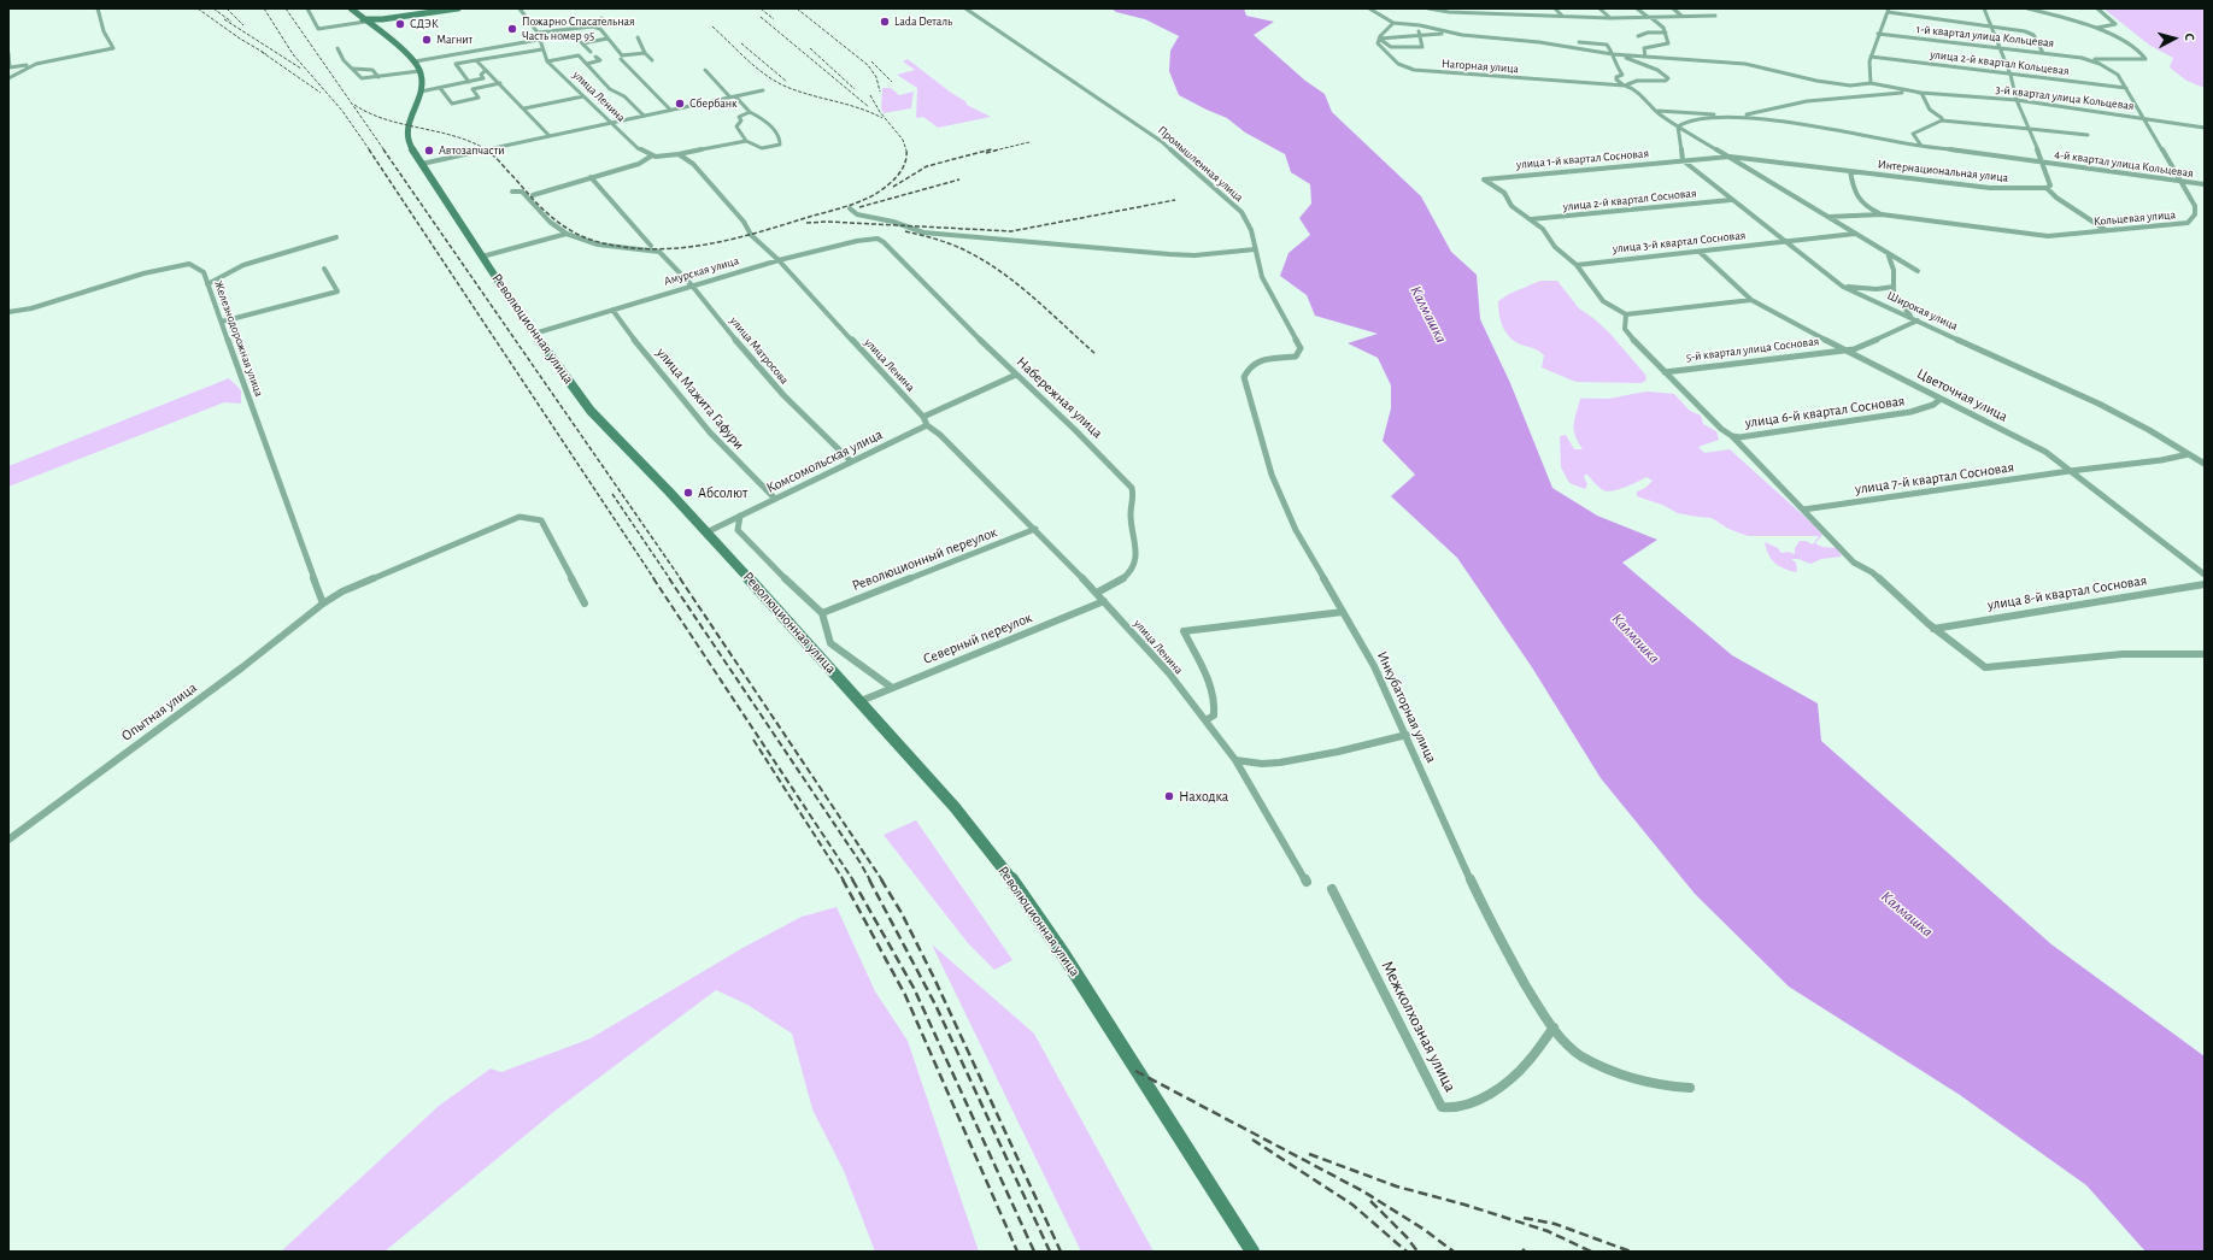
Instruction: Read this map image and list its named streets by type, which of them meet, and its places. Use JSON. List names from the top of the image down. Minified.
{"streets":{"main road":["Революционная улица"],"street":["1-й квартал улица Кольцевая","улица 2-й квартал Кольцевая","Нагорная улица","улица Ленина","3-й квартал улица Кольцевая","улица 1-й квартал Сосновая","Промышленная улица","4-й квартал улица Кольцевая","Интернациональная улица","улица 2-й квартал Сосновая","Кольцевая улица","улица 3-й квартал Сосновая","Амурская улица","Широкая улица","Железнодорожная улица","5-й квартал улица Сосновая","улица Матросова","Цветочная улица","Набережная улица","улица Мажита Гафури","улица 6-й квартал Сосновая","Комсомольская улица","улица 7-й квартал Сосновая","Революционный переулок","улица 8-й квартал Сосновая","Северный переулок","Инкубаторная улица","Опытная улица","Межколхозная улица"]},"crossings":[["1-й квартал улица Кольцевая","Кольцевая улица"],["улица 2-й квартал Кольцевая","Кольцевая улица"],["улица Ленина","Амурская улица"],["улица Ленина","Набережная улица"],["улица Ленина","Комсомольская улица"],["улица Ленина","Революционный переулок"],["улица Ленина","Северный переулок"],["3-й квартал улица Кольцевая","Кольцевая улица"],["улица 1-й квартал Сосновая","Интернациональная улица"],["улица 1-й квартал Сосновая","улица 2-й квартал Сосновая"],["улица 1-й квартал Сосновая","Широкая улица"],["Промышленная улица","Инкубаторная улица"],["4-й квартал улица Кольцевая","Кольцевая улица"],["улица 2-й квартал Сосновая","Широкая улица"],["улица 3-й квартал Сосновая","Широкая улица"],["улица 3-й квартал Сосновая","Цветочная улица"],["Амурская улица","Революционная улица"],["Амурская улица","улица Матросова"],["Амурская улица","Набережная улица"],["Амурская улица","улица Мажита Гафури"],["Широкая улица","5-й квартал улица Сосновая"],["Широкая улица","улица 7-й квартал Сосновая"],["Революционная улица","Комсомольская улица"],["Революционная улица","Северный переулок"],["Железнодорожная улица","Опытная улица"],["5-й квартал улица Сосновая","Цветочная улица"],["5-й квартал улица Сосновая","улица 6-й квартал Сосновая"],["улица Матросова","Комсомольская улица"],["Цветочная улица","улица 6-й квартал Сосновая"],["Цветочная улица","улица 7-й квартал Сосновая"],["улица Мажита Гафури","Комсомольская улица"],["Инкубаторная улица","Межколхозная улица"]],"water":["Калмашка"],"places":["Lada Dеталь","СДЭК","Пожарно Спасательная Часть номер 95","Магнит","Сбербанк","Автозапчасти","Абсолют","Находка"],"north":"right"}
